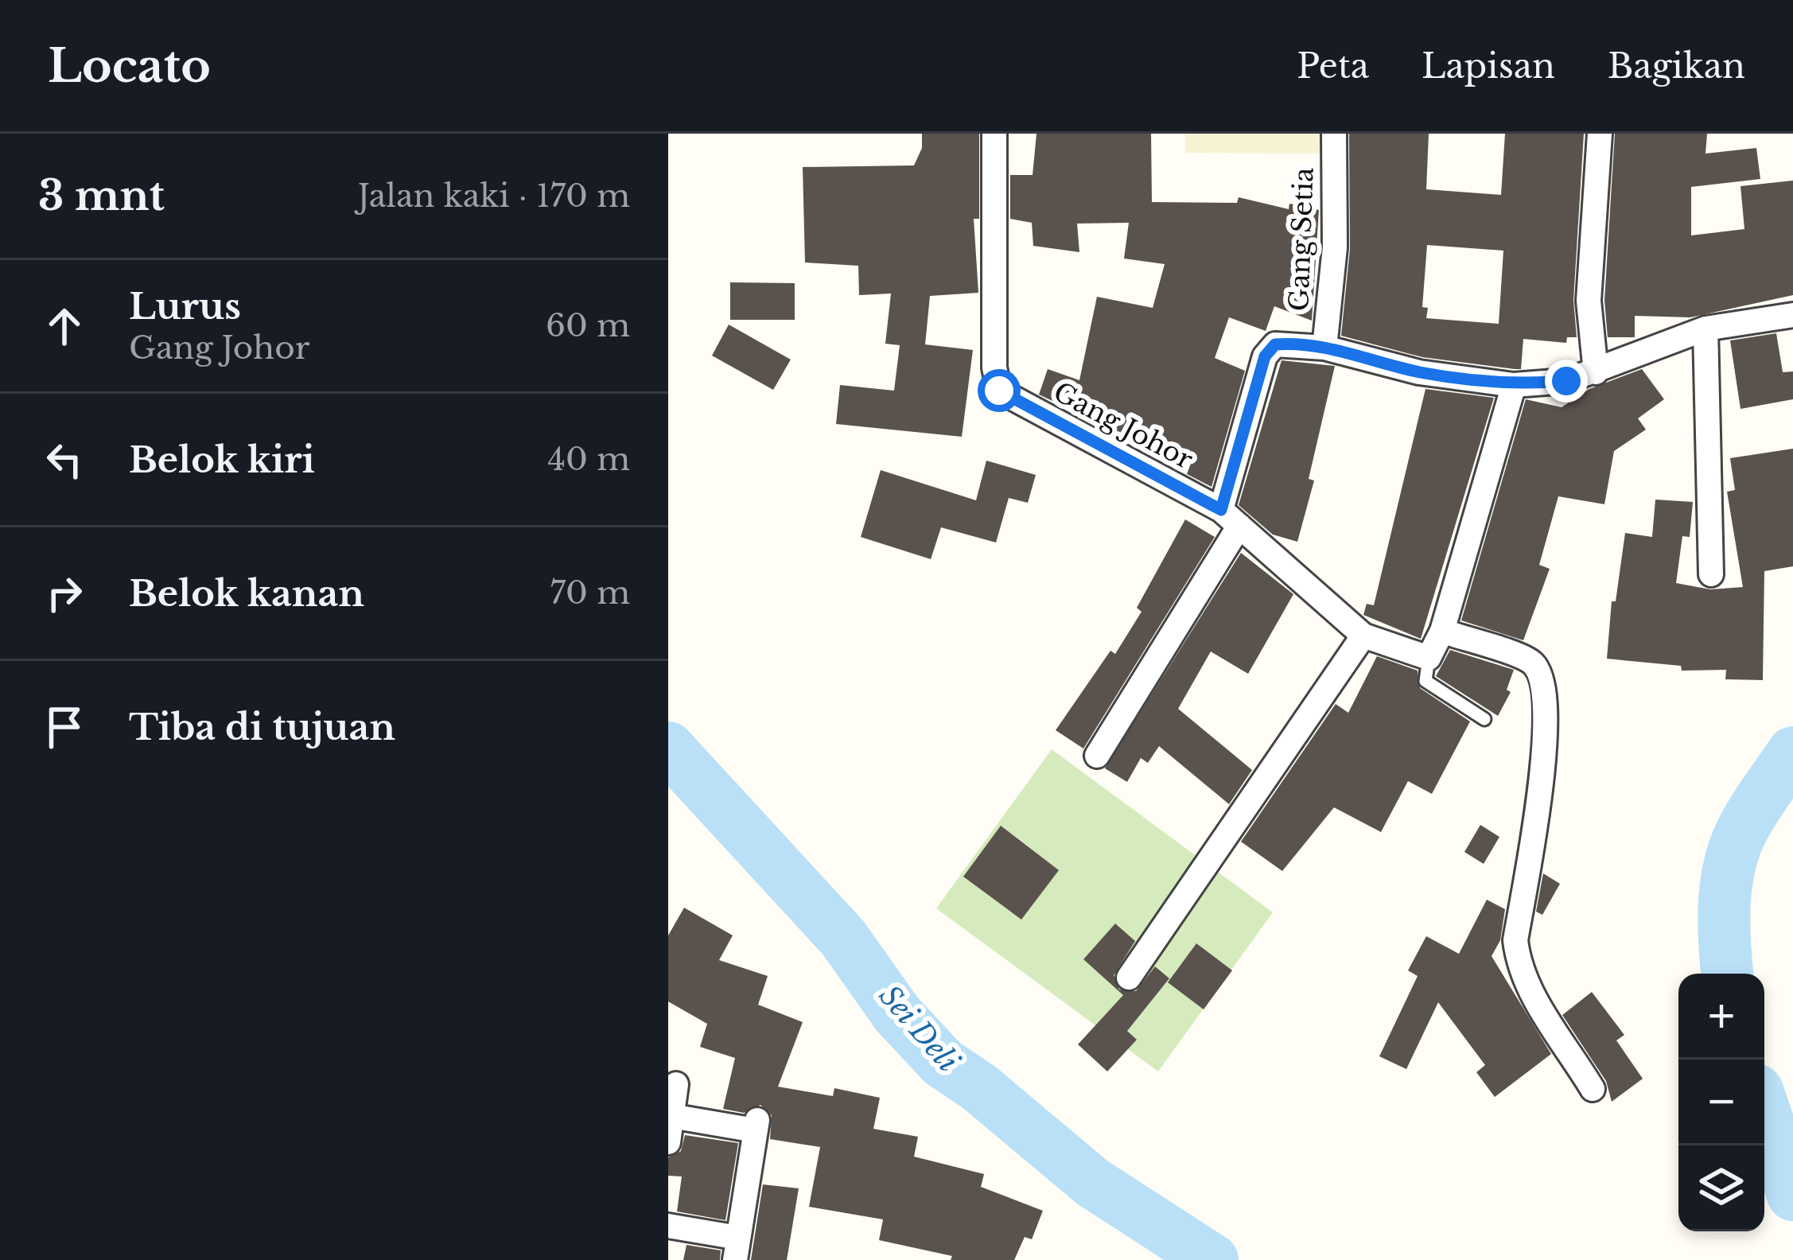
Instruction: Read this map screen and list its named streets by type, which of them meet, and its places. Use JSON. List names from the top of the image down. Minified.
{"streets":{"street":["Gang Setia","Gang Johor"]},"water":["Sei Deli"],"page":{"header":"Locato","nav":["Peta","Lapisan","Bagikan"],"heading":["3 mnt","Jalan kaki · 170 m"],"list":[["Lurus","Gang Johor","60 m"],["Belok kiri","40 m"],["Belok kanan","70 m"],"Tiba di tujuan"],"map_buttons":["+","−"]}}
